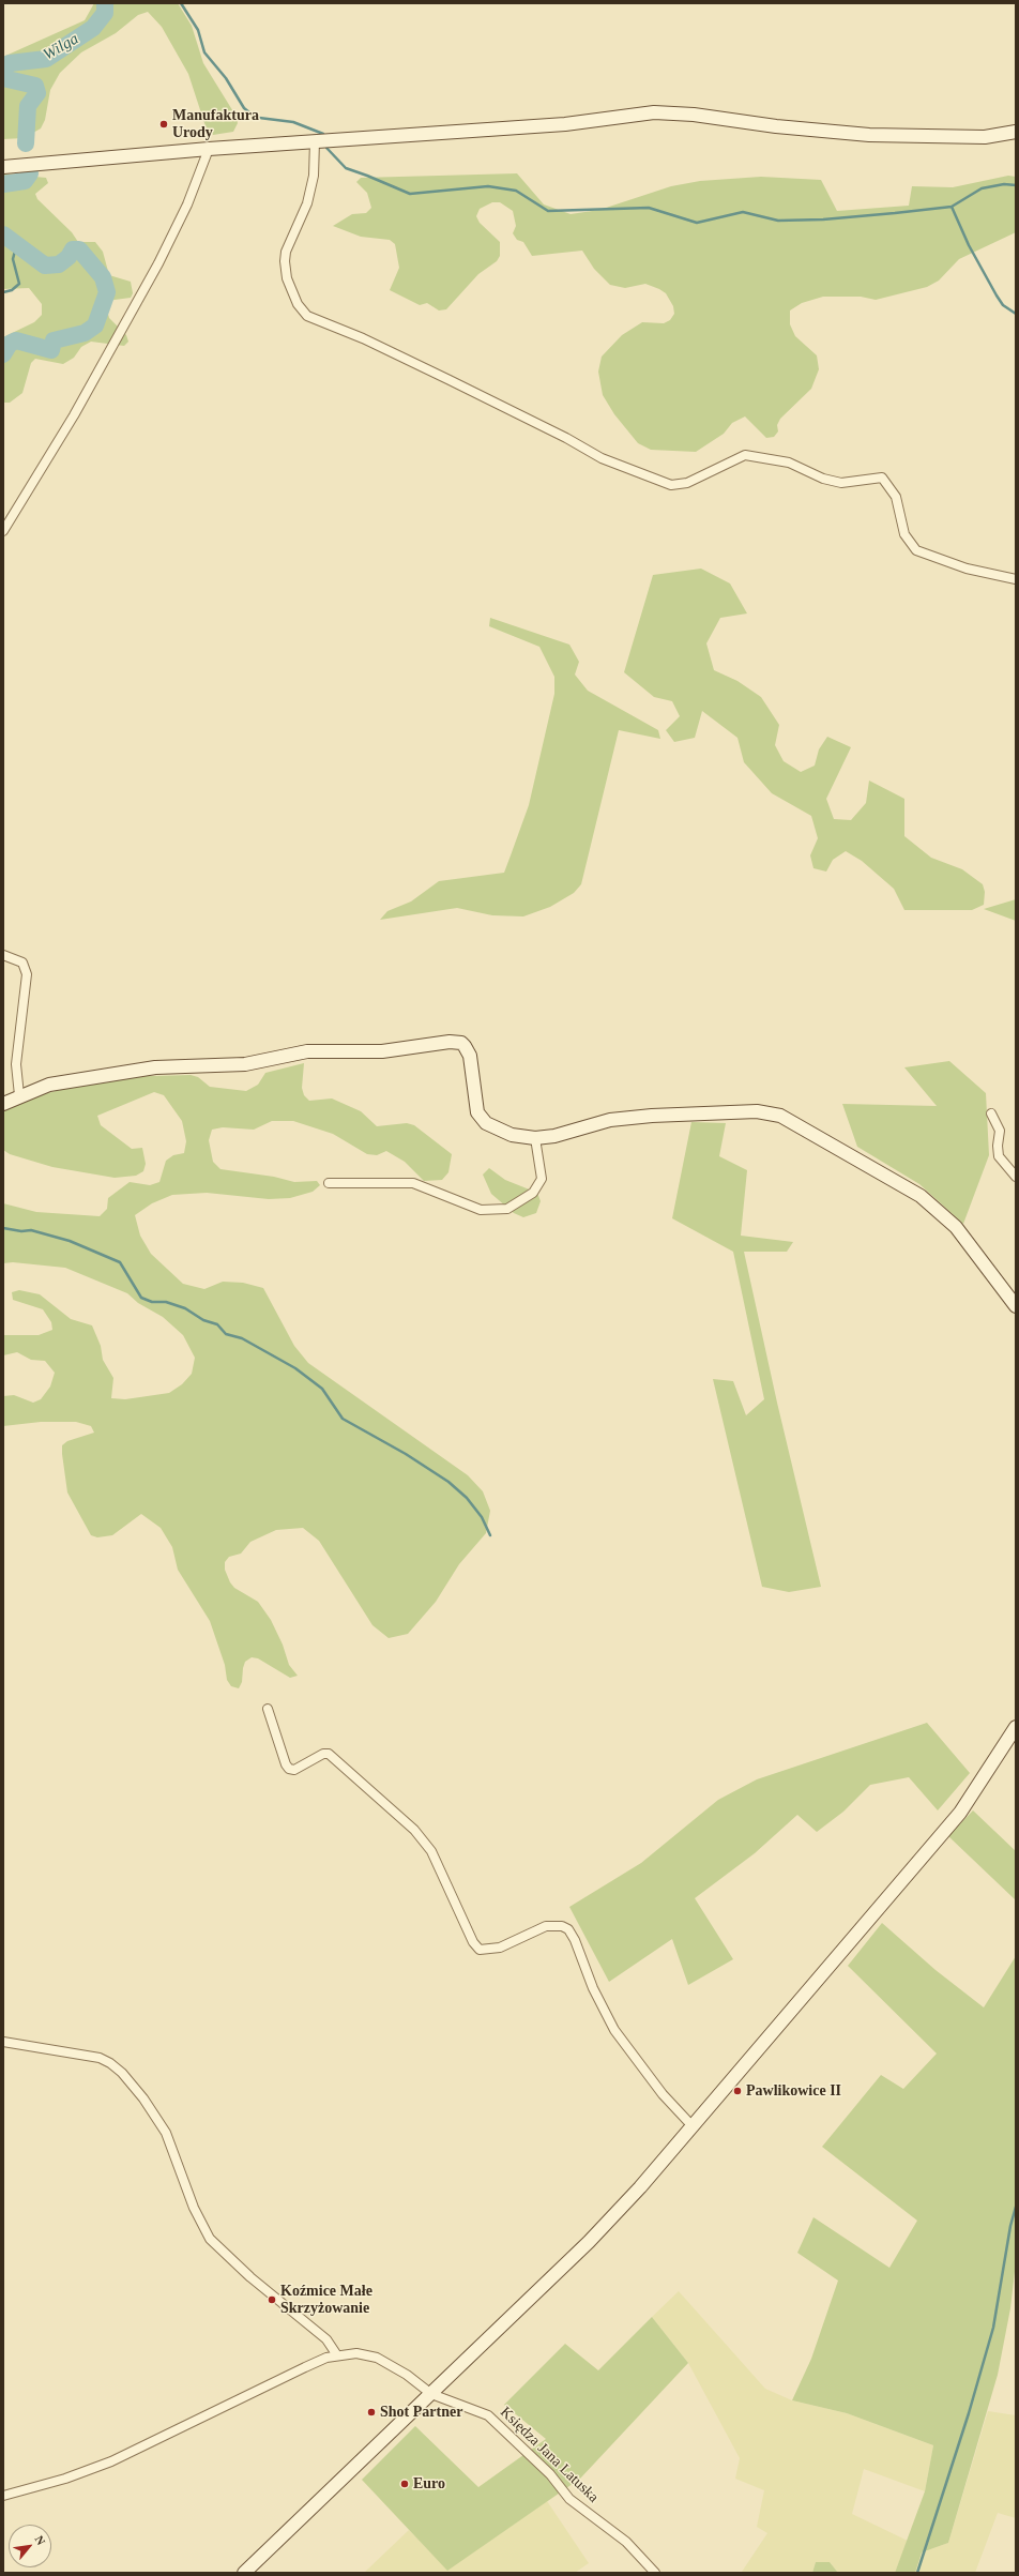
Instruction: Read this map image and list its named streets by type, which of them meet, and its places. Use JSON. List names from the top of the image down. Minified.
{"streets":{"street":["Księdza Jana Latuska"]},"water":["Wilga"],"places":["Manufaktura Urody","Pawlikowice II","Koźmice Małe Skrzyżowanie","Shot Partner","Euro"],"north":"top right"}
